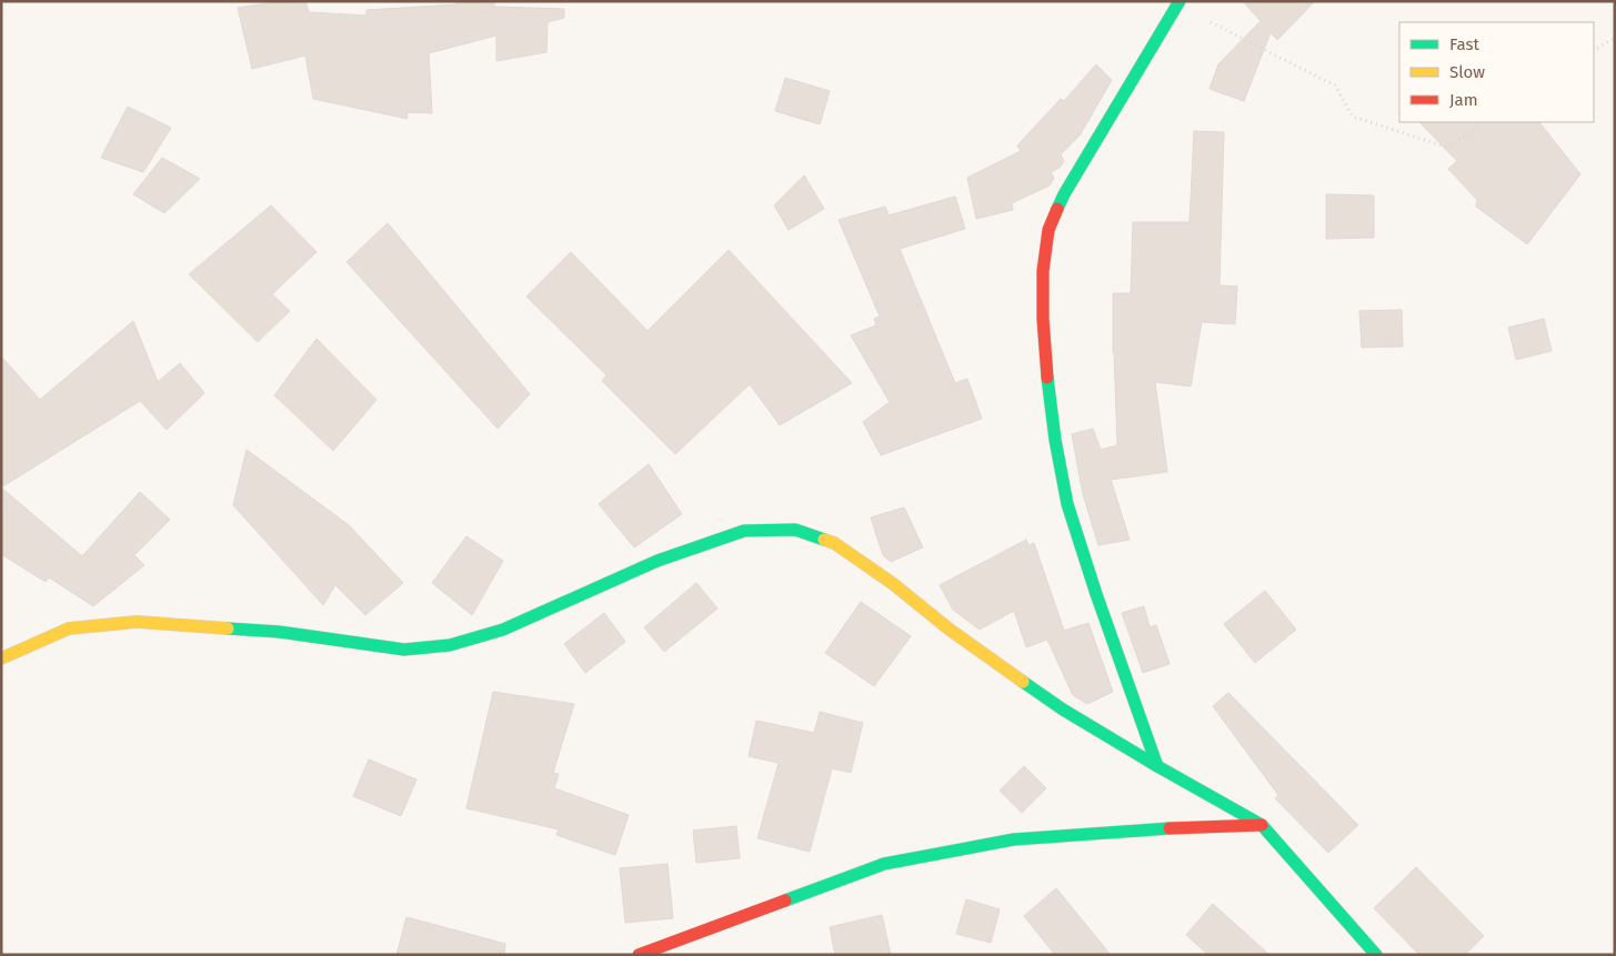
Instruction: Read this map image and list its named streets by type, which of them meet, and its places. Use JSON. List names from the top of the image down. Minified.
{"legend":["Fast","Slow","Jam"]}
